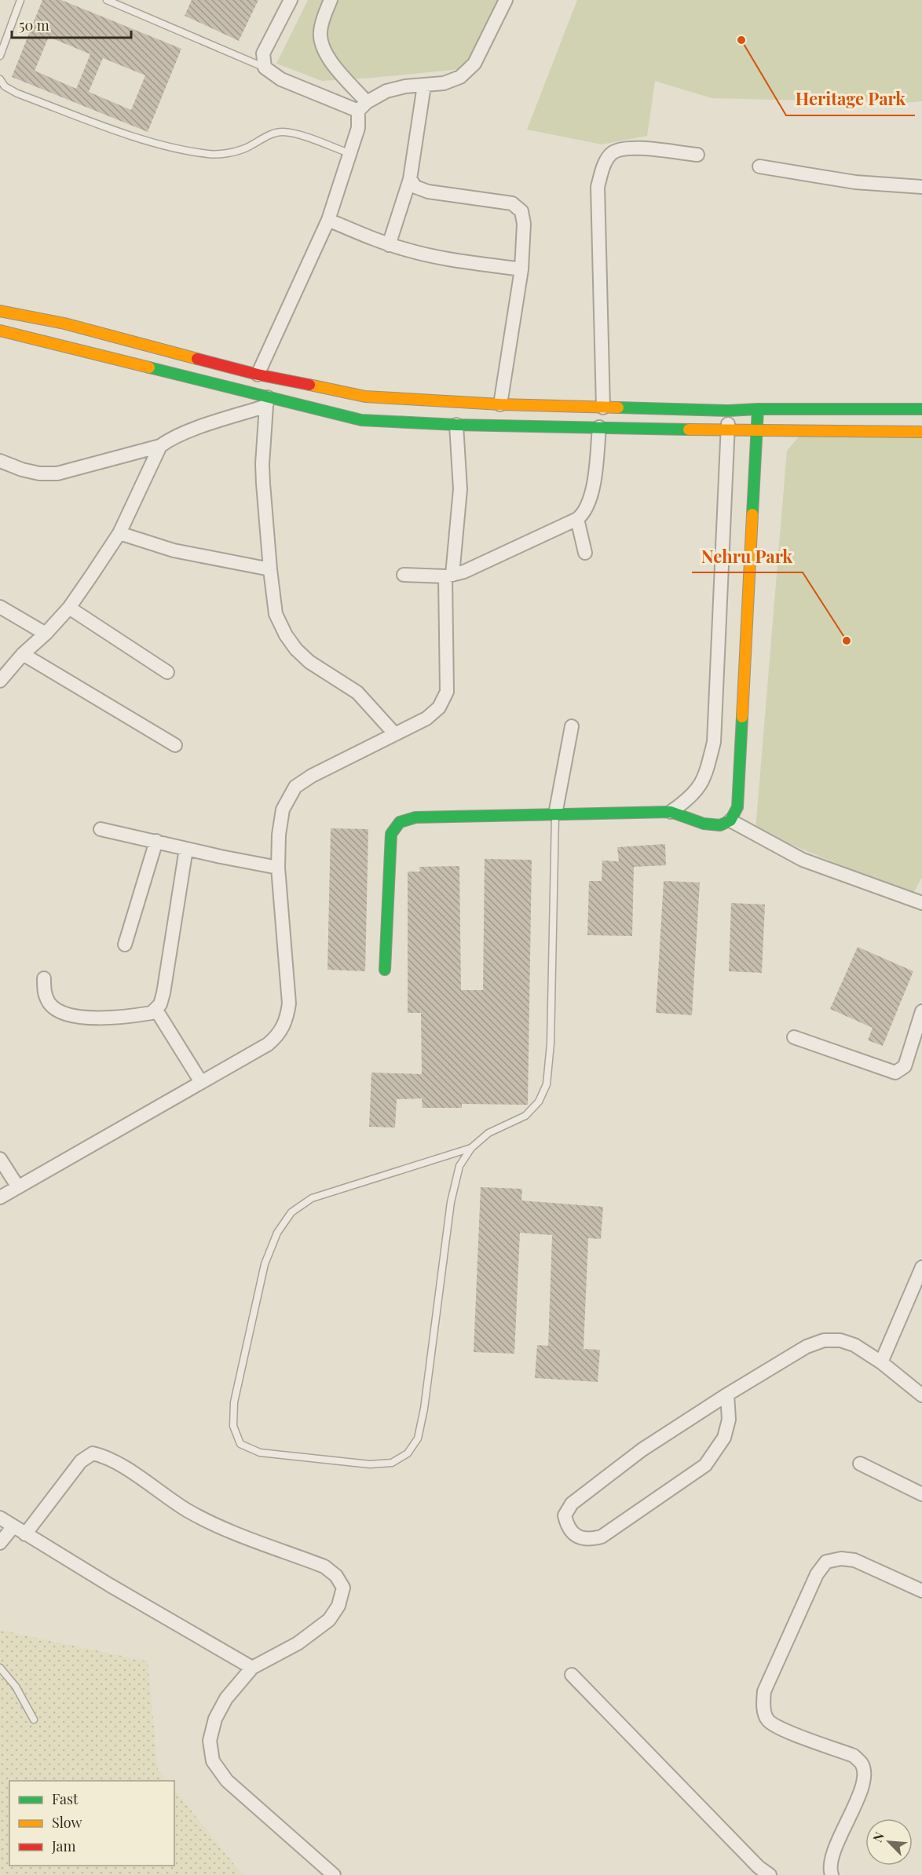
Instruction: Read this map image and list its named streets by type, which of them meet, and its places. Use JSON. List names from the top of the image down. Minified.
{"places":["Heritage Park","Nehru Park"],"legend":["Fast","Slow","Jam"],"scale_bar":"50 m","north":"top left"}
